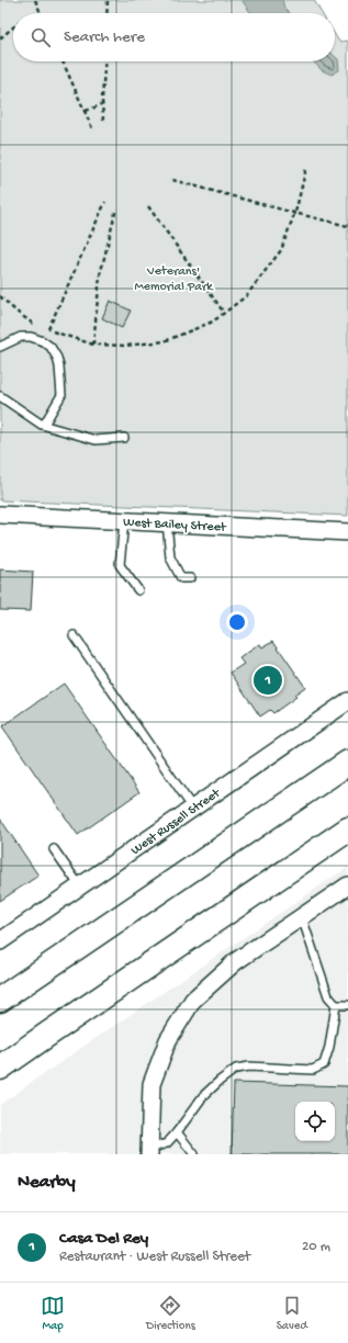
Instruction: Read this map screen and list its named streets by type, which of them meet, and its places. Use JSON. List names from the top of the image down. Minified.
{"streets":{"street":["West Bailey Street","West Russell Street"]},"parks":["Veterans' Memorial Park"],"page":{"search":"Search here","pins":"1","heading":"Nearby","list":[{"mark":"1","name":"Casa Del Rey","note":"Restaurant · West Russell Street","value":"20 m"}],"nav":["Map","Directions","Saved"]}}
